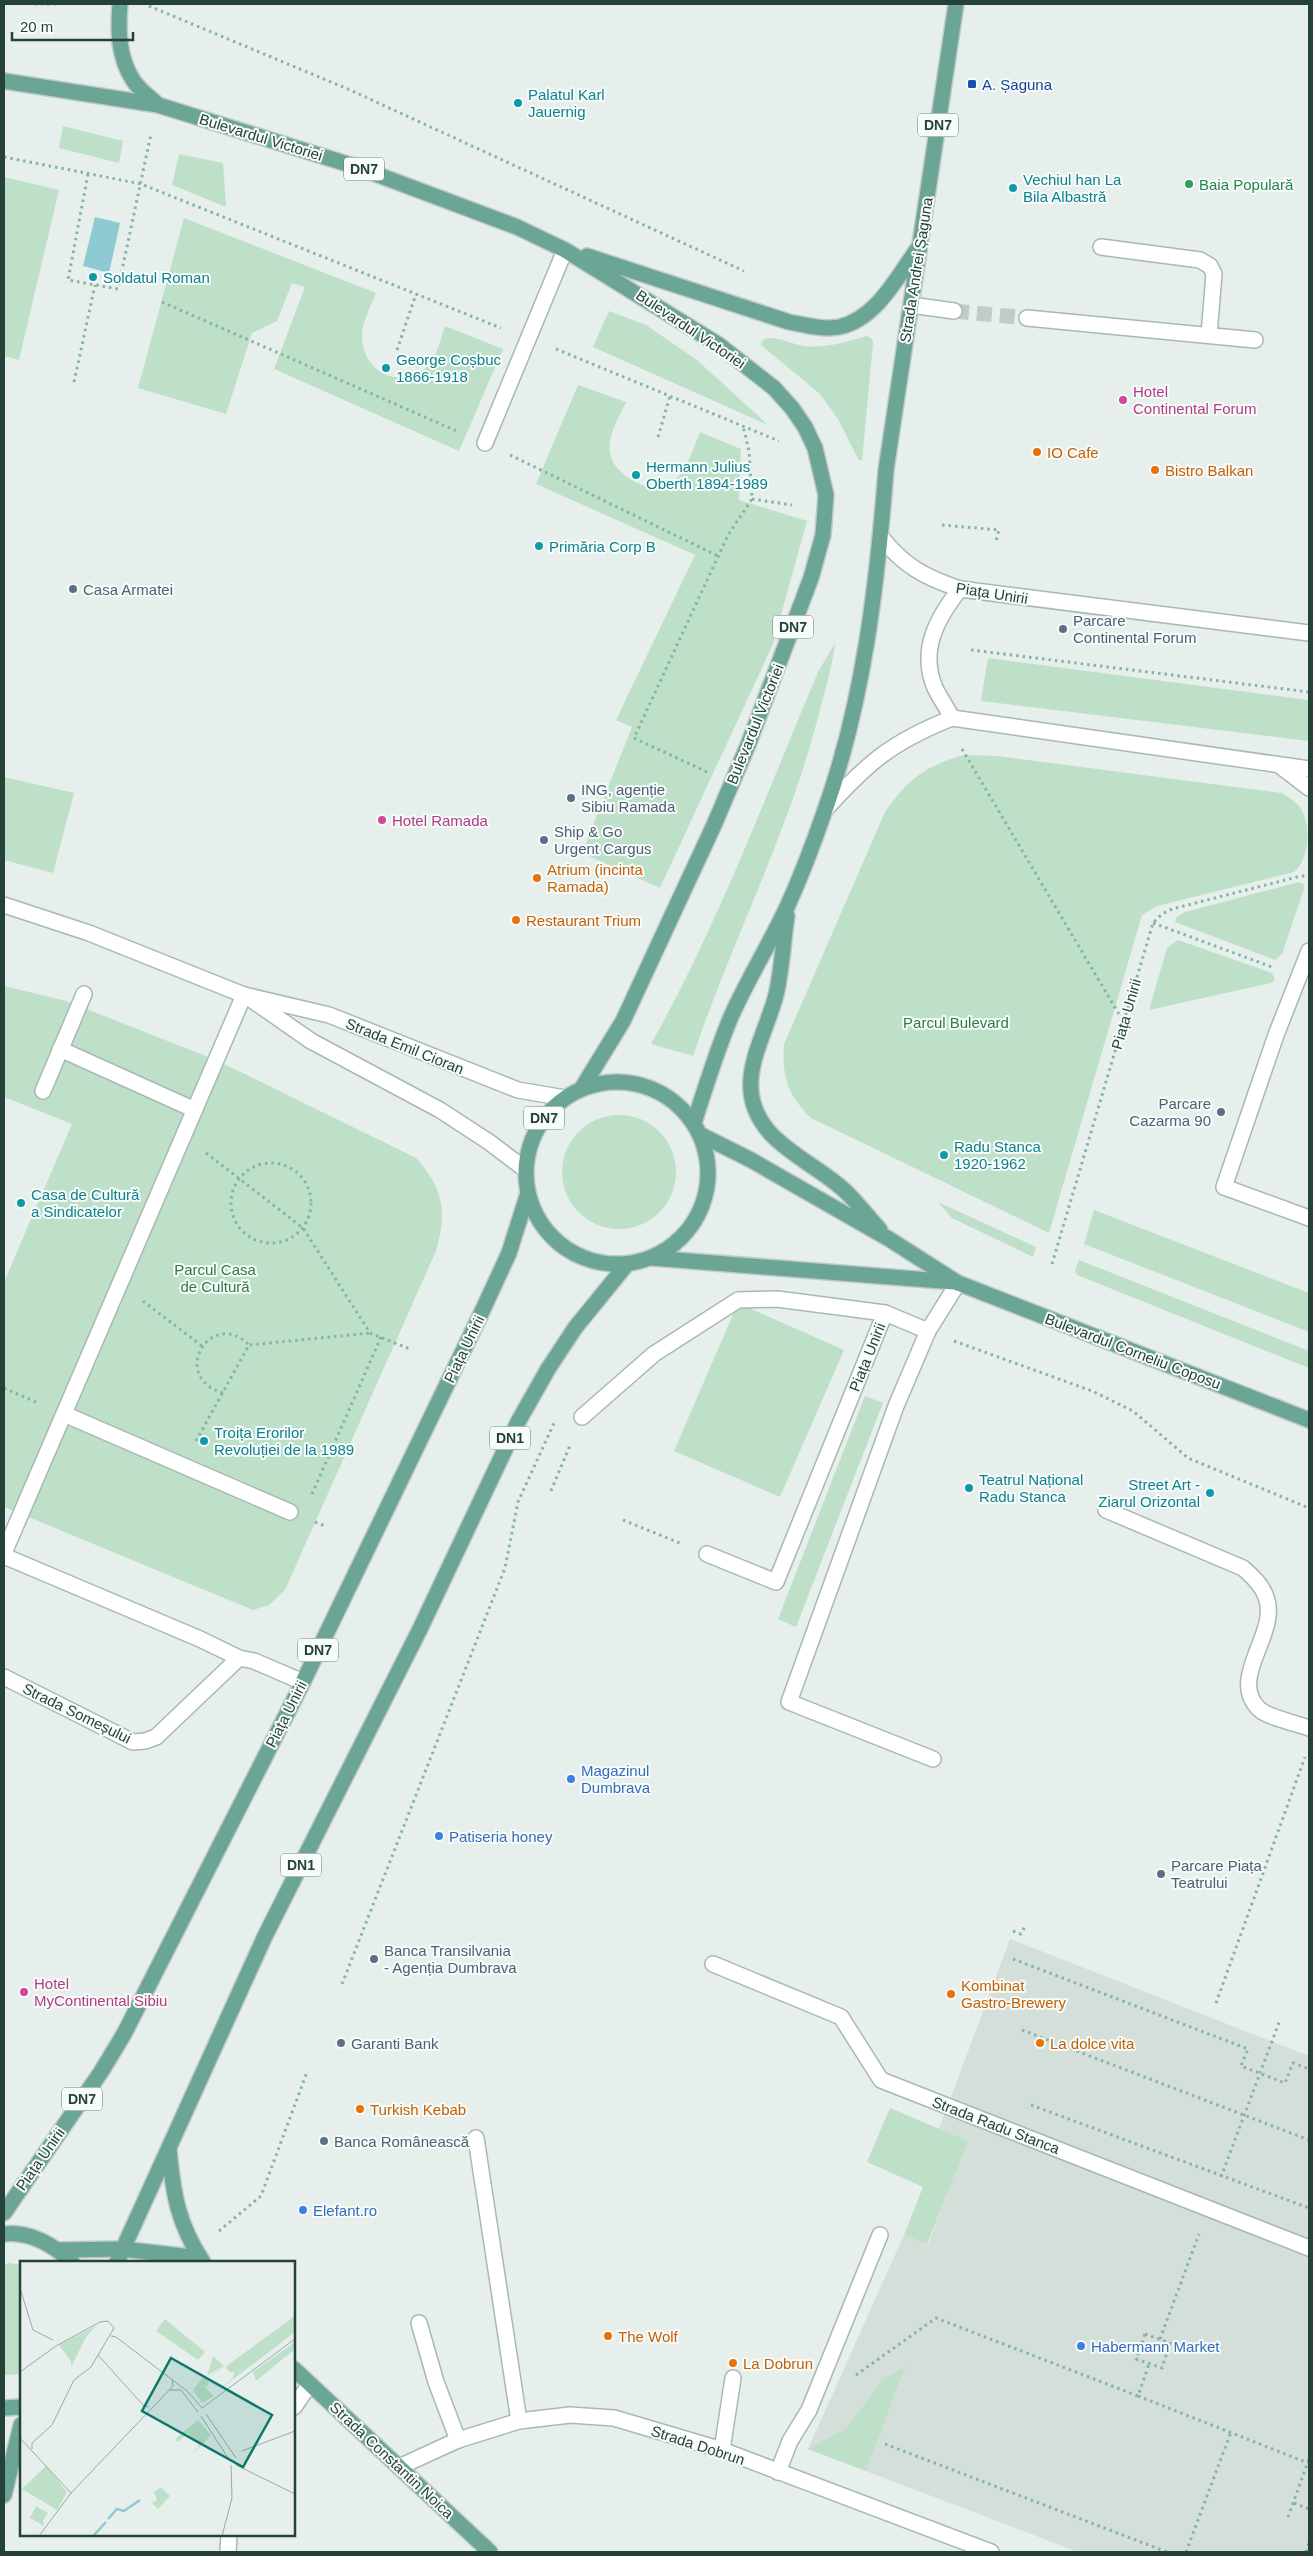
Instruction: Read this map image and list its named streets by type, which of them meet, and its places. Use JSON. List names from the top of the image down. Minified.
{"streets":{"main road":["DN7","Bulevardul Victoriei","Strada Andrei Șaguna","Piața Unirii","Bulevardul Corneliu Coposu","DN1","Strada Constantin Noica"],"street":["Strada Emil Cioran","Strada Someșului","Strada Radu Stanca","Strada Dobrun"]},"crossings":[["DN7","Bulevardul Victoriei"],["DN7","Strada Andrei Șaguna"],["DN7","Piața Unirii"],["DN7","Bulevardul Corneliu Coposu"],["Bulevardul Victoriei","Strada Andrei Șaguna"],["Bulevardul Victoriei","Piața Unirii"],["Strada Andrei Șaguna","Piața Unirii"],["Piața Unirii","Strada Emil Cioran"],["Piața Unirii","Bulevardul Corneliu Coposu"],["Piața Unirii","DN1"],["Strada Dobrun","Strada Constantin Noica"]],"parks":["Parcul Bulevard","Parcul Casa de Cultură"],"places":{"transit":["A. Șaguna"],"other":["Palatul Karl Jauernig","Baia Populară","Vechiul han La Bila Albastră","Soldatul Roman","George Coșbuc 1866-1918","Hotel Continental Forum","IO Cafe","Bistro Balkan","Hermann Julius Oberth 1894-1989","Primăria Corp B","Casa Armatei","Parcare Continental Forum","ING, agenție Sibiu Ramada","Hotel Ramada","Ship & Go Urgent Cargus","Atrium (incinta Ramada)","Restaurant Trium","Parcare Cazarma 90","Radu Stanca 1920-1962","Casa de Cultură a Sindicatelor","Troița Erorilor Revoluției de la 1989","Teatrul Național Radu Stanca","Street Art - Ziarul Orizontal","Magazinul Dumbrava","Patiseria honey","Parcare Piața Teatrului","Banca Transilvania - Agenția Dumbrava","Hotel MyContinental Sibiu","Kombinat Gastro-Brewery","Garanti Bank","La dolce vita","Turkish Kebab","Banca Românească","Elefant.ro","The Wolf","Habermann Market","La Dobrun"]},"scale_bar":"20 m"}
